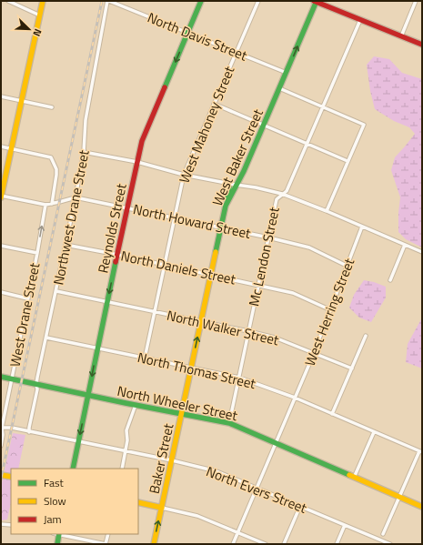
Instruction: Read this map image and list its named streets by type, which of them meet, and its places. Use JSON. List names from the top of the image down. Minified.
{"streets":{"main road":["West Baker Street","Reynolds Street","North Wheeler Street","Baker Street"],"street":["North Davis Street","West Mahoney Street","Northwest Drane Street","North Howard Street","Mc Lendon Street","North Daniels Street","West Herring Street","West Drane Street","North Walker Street","North Thomas Street","North Evers Street"]},"crossings":[["North Davis Street","West Mahoney Street"],["North Davis Street","West Baker Street"],["North Davis Street","Northwest Drane Street"],["North Davis Street","Reynolds Street"],["West Mahoney Street","North Howard Street"],["West Mahoney Street","North Daniels Street"],["West Mahoney Street","North Walker Street"],["West Mahoney Street","North Thomas Street"],["West Baker Street","North Howard Street"],["West Baker Street","North Daniels Street"],["West Baker Street","North Walker Street"],["West Baker Street","North Thomas Street"],["West Baker Street","North Wheeler Street"],["West Baker Street","Baker Street"],["Northwest Drane Street","North Howard Street"],["Northwest Drane Street","North Daniels Street"],["Northwest Drane Street","North Walker Street"],["Northwest Drane Street","North Thomas Street"],["Northwest Drane Street","North Wheeler Street"],["Northwest Drane Street","North Evers Street"],["North Howard Street","Reynolds Street"],["North Howard Street","Mc Lendon Street"],["North Howard Street","West Herring Street"],["Reynolds Street","North Daniels Street"],["Reynolds Street","North Walker Street"],["Reynolds Street","North Thomas Street"],["Reynolds Street","North Wheeler Street"],["Reynolds Street","North Evers Street"],["Mc Lendon Street","North Daniels Street"],["Mc Lendon Street","North Walker Street"],["Mc Lendon Street","North Thomas Street"],["Mc Lendon Street","North Wheeler Street"],["North Daniels Street","West Herring Street"],["West Herring Street","North Walker Street"],["West Herring Street","North Thomas Street"],["West Herring Street","North Wheeler Street"],["West Herring Street","North Evers Street"],["West Drane Street","North Wheeler Street"],["West Drane Street","North Evers Street"],["North Wheeler Street","Baker Street"],["Baker Street","North Evers Street"]],"one_way":["Reynolds Street"],"legend":["Fast","Slow","Jam"],"north":"bottom right"}
